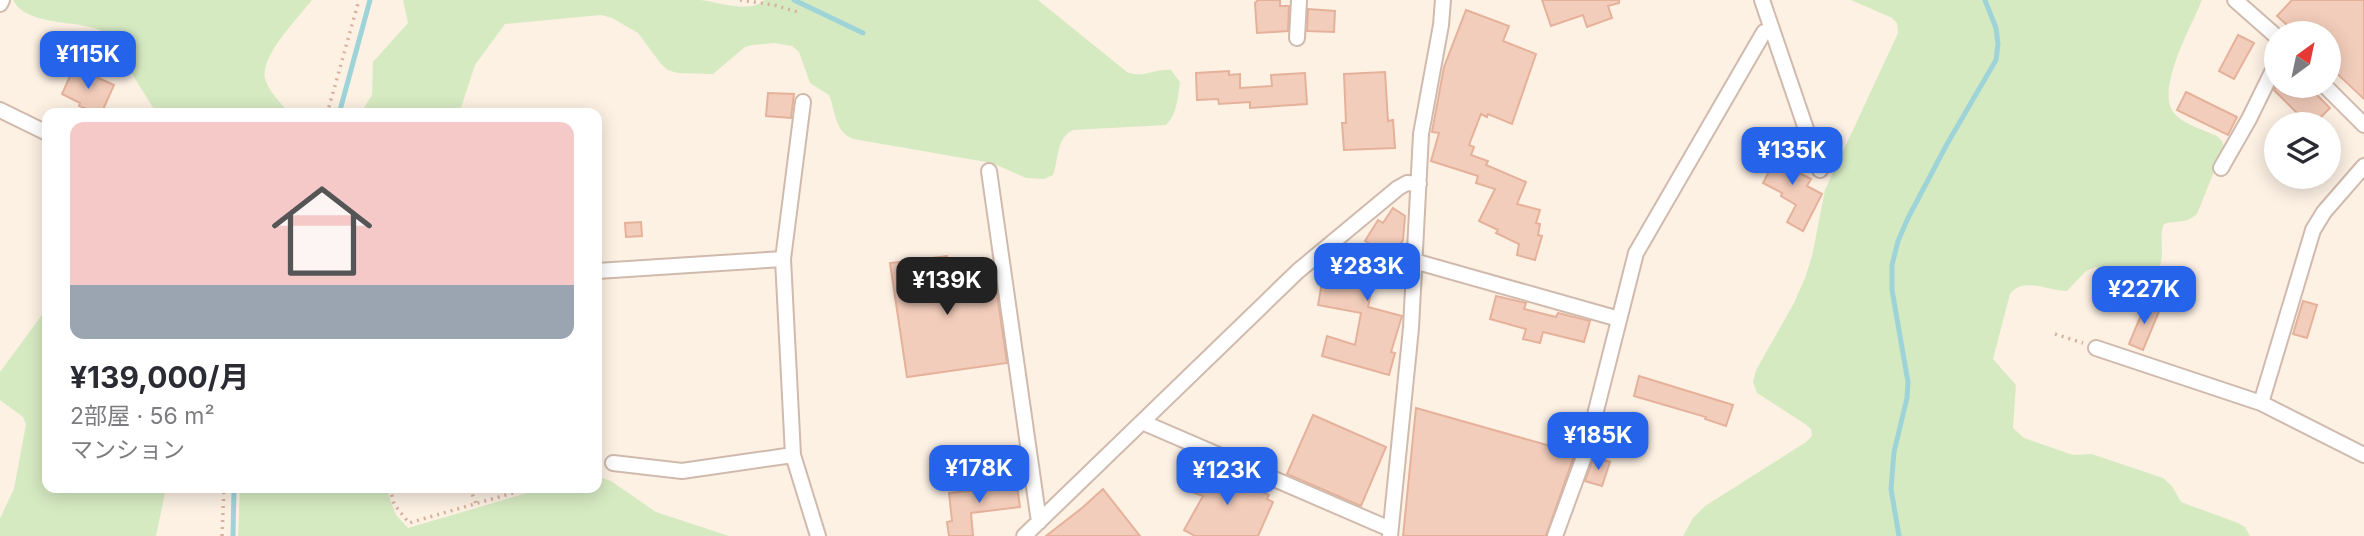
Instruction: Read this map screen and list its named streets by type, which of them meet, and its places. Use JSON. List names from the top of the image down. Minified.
{"north":"top right","page":{"price":["¥115K","¥135K","¥283K","¥139K","¥227K","¥185K","¥178K","¥123K"],"list":[{"name":"¥139,000/月","note":"2部屋 · 56 m² · マンション"}]}}
